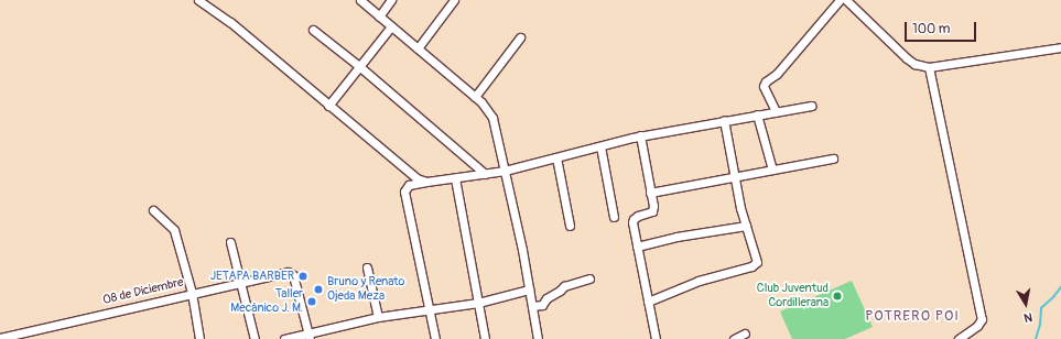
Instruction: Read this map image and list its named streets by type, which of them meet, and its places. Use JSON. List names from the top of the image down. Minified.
{"streets":{"street":["08 de Diciembre"]},"districts":["POTRERO POI"],"places":["JETAPA BARBER","Bruno y Renato Ojeda Meza","Club Juventud Cordillerana","Taller Mecánico J. M."],"scale_bar":"100 m","north":"bottom"}
